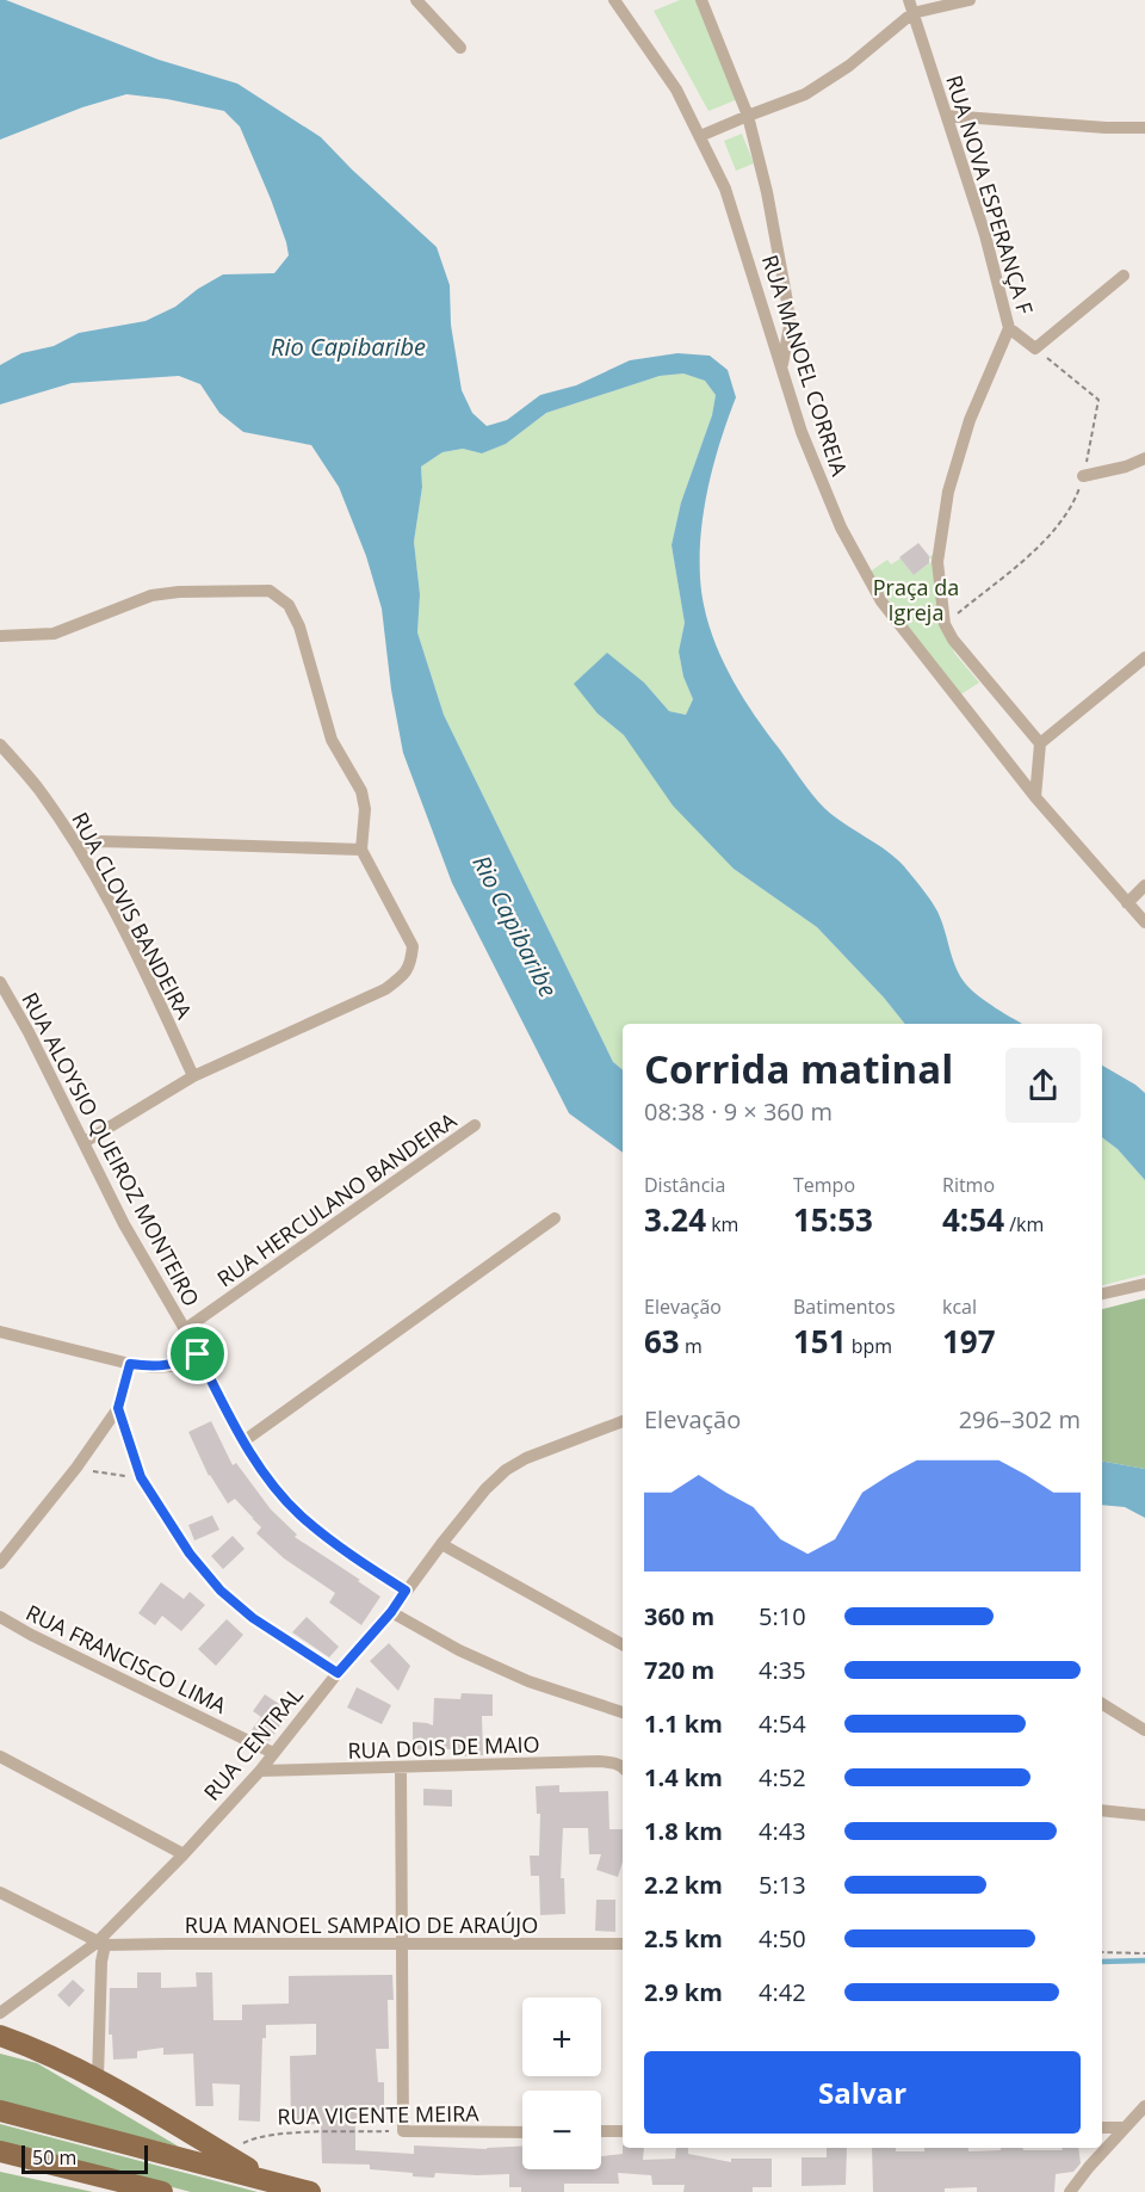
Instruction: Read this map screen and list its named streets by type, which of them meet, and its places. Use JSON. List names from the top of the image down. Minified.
{"streets":{"street":["RUA NOVA ESPERANÇA F","RUA MANOEL CORREIA","RUA CLOVIS BANDEIRA","RUA ALOYSIO QUEIROZ MONTEIRO","RUA HERCULANO BANDEIRA","RUA FRANCISCO LIMA","RUA CENTRAL","RUA DOIS DE MAIO","RUA MANOEL SAMPAIO DE ARAÚJO","RUA VICENTE MEIRA"]},"crossings":[["RUA ALOYSIO QUEIROZ MONTEIRO","RUA HERCULANO BANDEIRA"],["RUA ALOYSIO QUEIROZ MONTEIRO","RUA CENTRAL"],["RUA FRANCISCO LIMA","RUA CENTRAL"],["RUA CENTRAL","RUA DOIS DE MAIO"],["RUA CENTRAL","RUA MANOEL SAMPAIO DE ARAÚJO"]],"water":["Rio Capibaribe"],"parks":["Praça da Igreja"],"scale_bar":"50 m","page":{"heading":["Corrida matinal","08:38 · 9 × 360 m"],"stats":[["Distância","3.24 km"],["Tempo","15:53"],["Ritmo","4:54 /km"],["Elevação","63 m"],["Batimentos","151 bpm"],["kcal","197"]],"chart":["Elevação","296–302 m"],"list":[{"name":"360 m","note":"5:10"},{"name":"720 m","note":"4:35"},{"name":"1.1 km","note":"4:54"},{"name":"1.4 km","note":"4:52"},{"name":"1.8 km","note":"4:43"},{"name":"2.2 km","note":"5:13"},{"name":"2.5 km","note":"4:50"},{"name":"2.9 km","note":"4:42"}],"map_buttons":["+","−"],"buttons":"Salvar","scale":"50 m"}}
